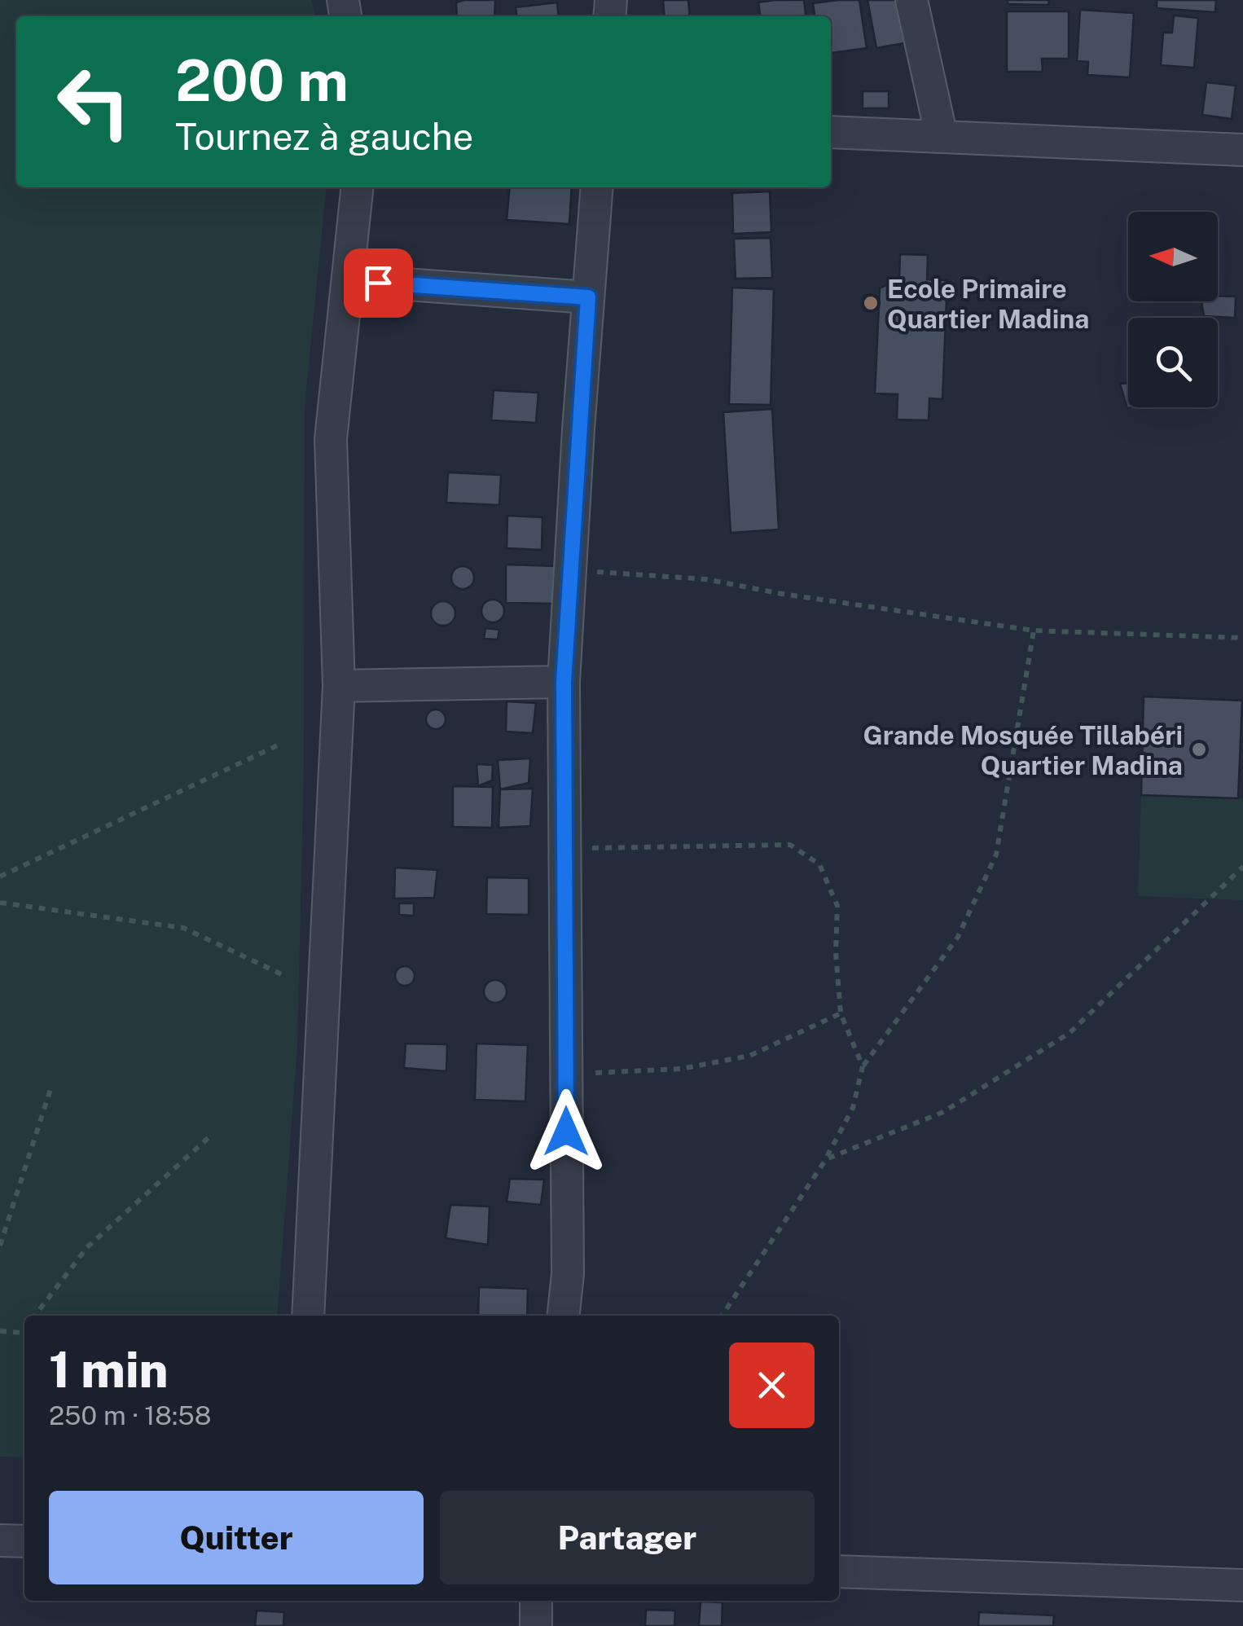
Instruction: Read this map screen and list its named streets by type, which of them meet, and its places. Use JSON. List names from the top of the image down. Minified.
{"places":["Ecole Primaire Quartier Madina","Grande Mosquée Tillabéri Quartier Madina"],"north":"left","page":{"turn":["200 m","Tournez à gauche"],"heading":["1 min","250 m · 18:58"],"buttons":["Quitter","Partager"]}}
